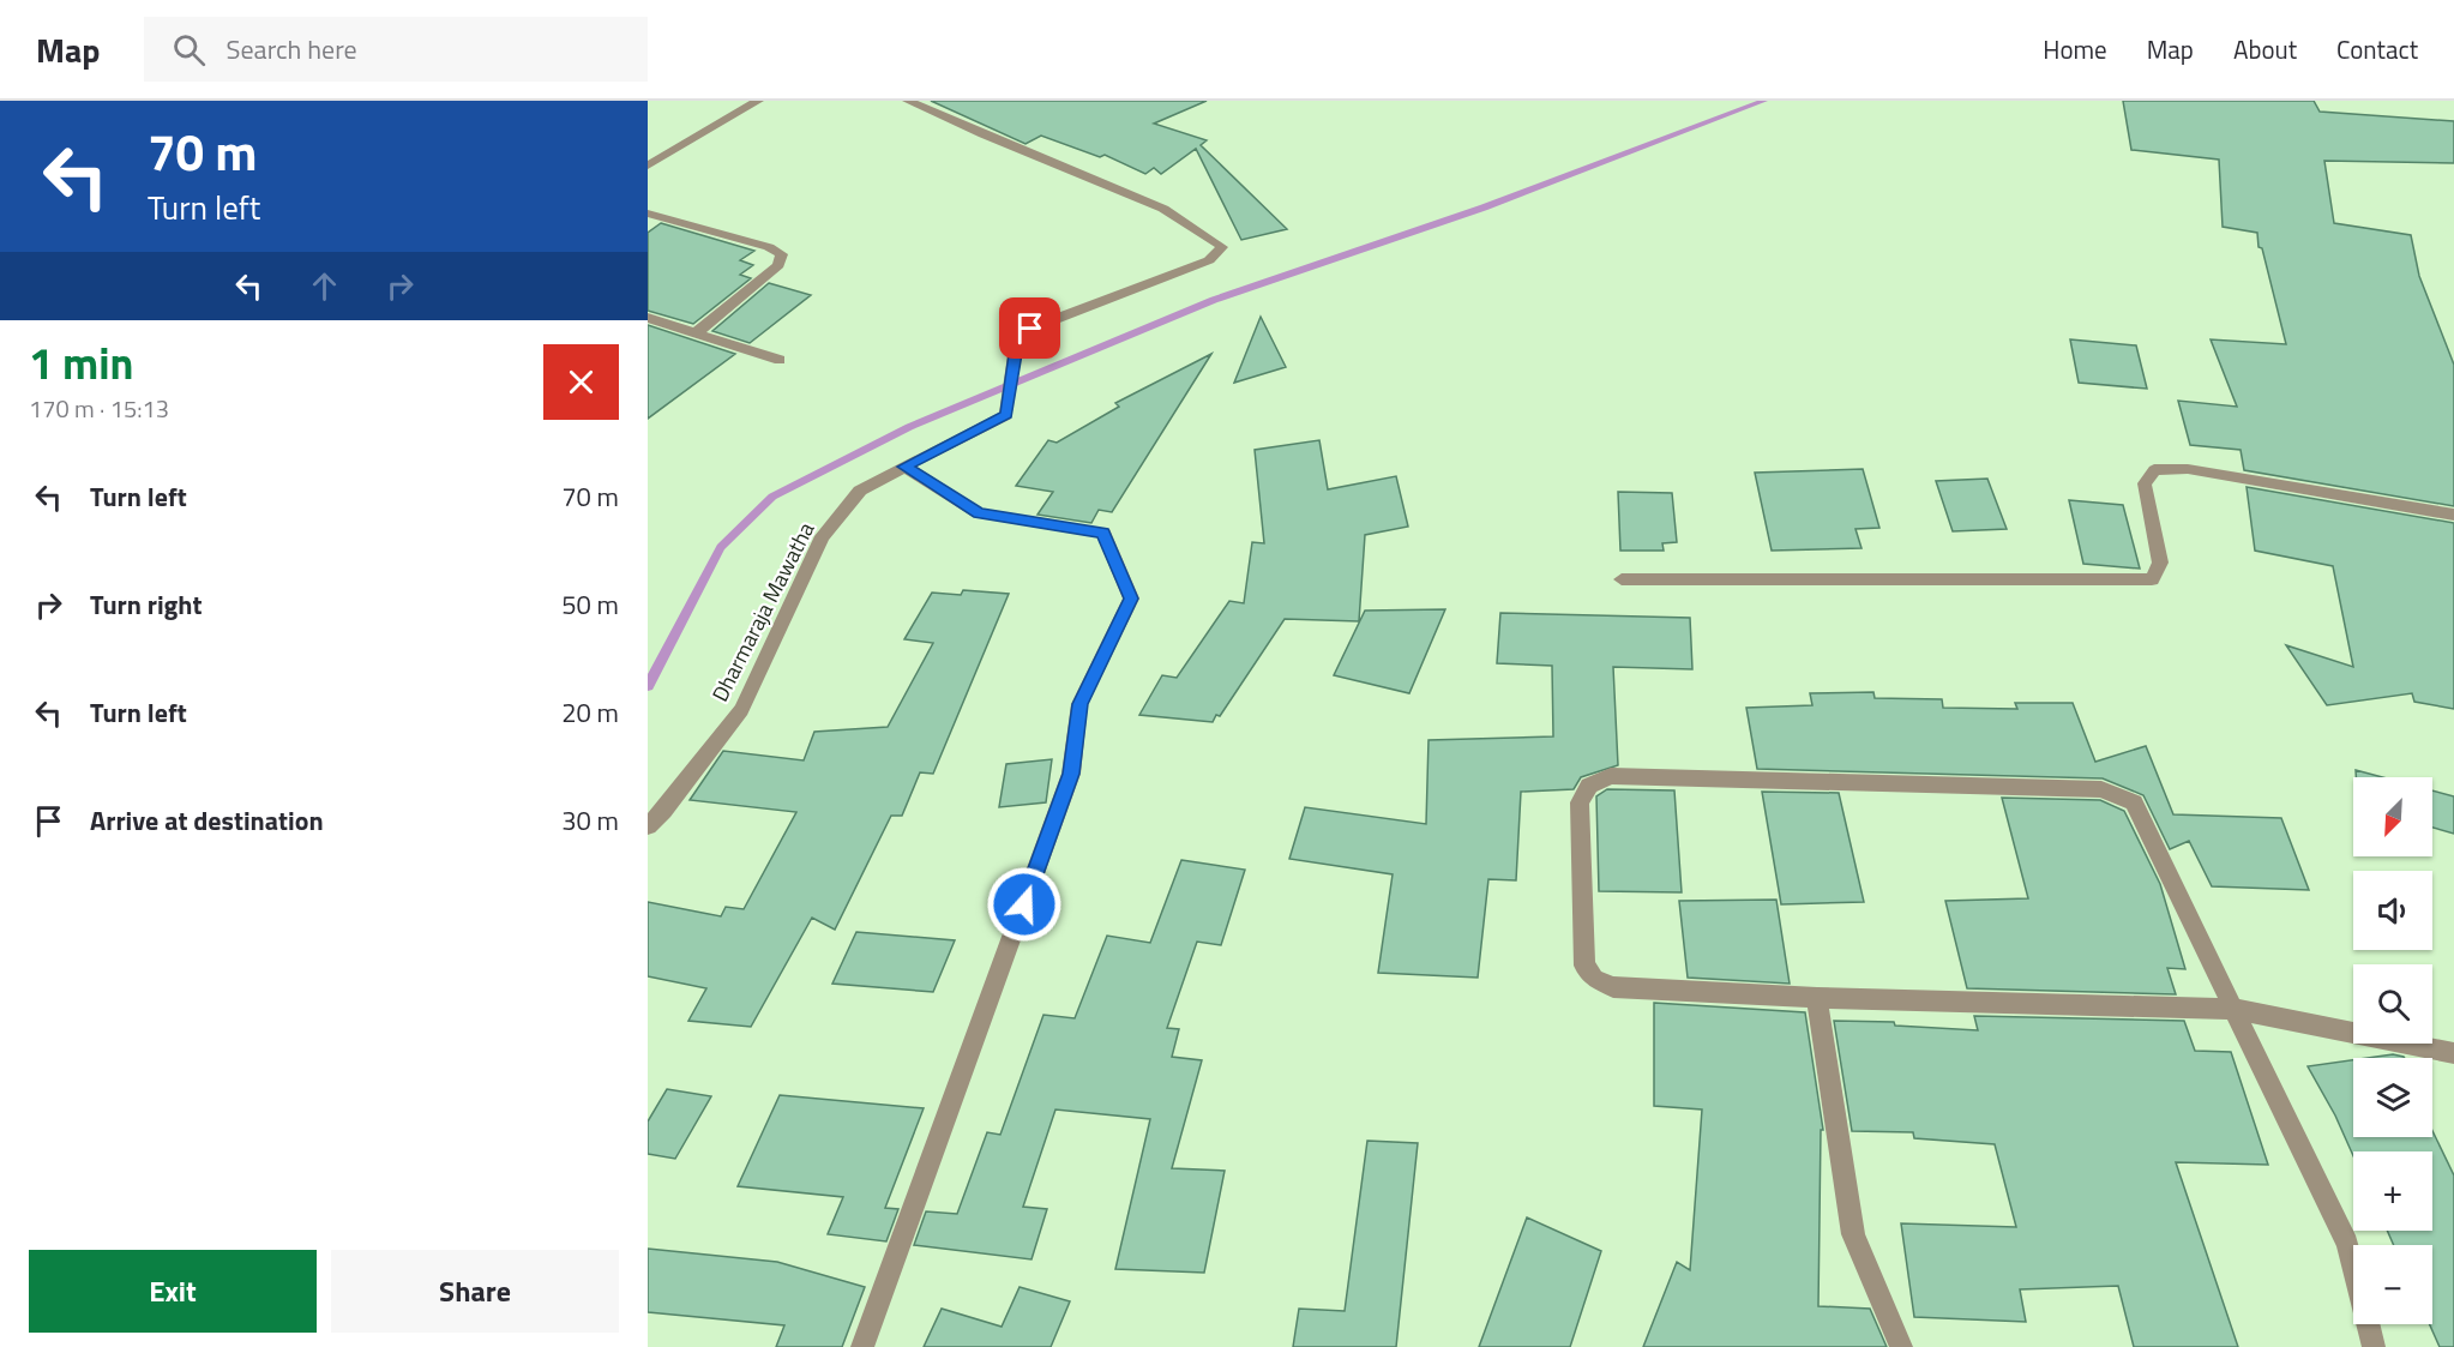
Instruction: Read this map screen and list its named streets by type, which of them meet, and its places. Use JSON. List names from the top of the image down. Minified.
{"streets":{"street":["Dharmaraja Mawatha"]},"north":"bottom left","page":{"header":"Map","search":"Search here","nav":["Home","Map","About","Contact"],"turn":["70 m","Turn left"],"heading":["1 min","170 m · 15:13"],"list":[{"name":"Turn left","value":"70 m"},{"name":"Turn right","value":"50 m"},{"name":"Turn left","value":"20 m"},{"name":"Arrive at destination","value":"30 m"}],"map_buttons":["+","−"],"buttons":["Exit","Share"]}}
